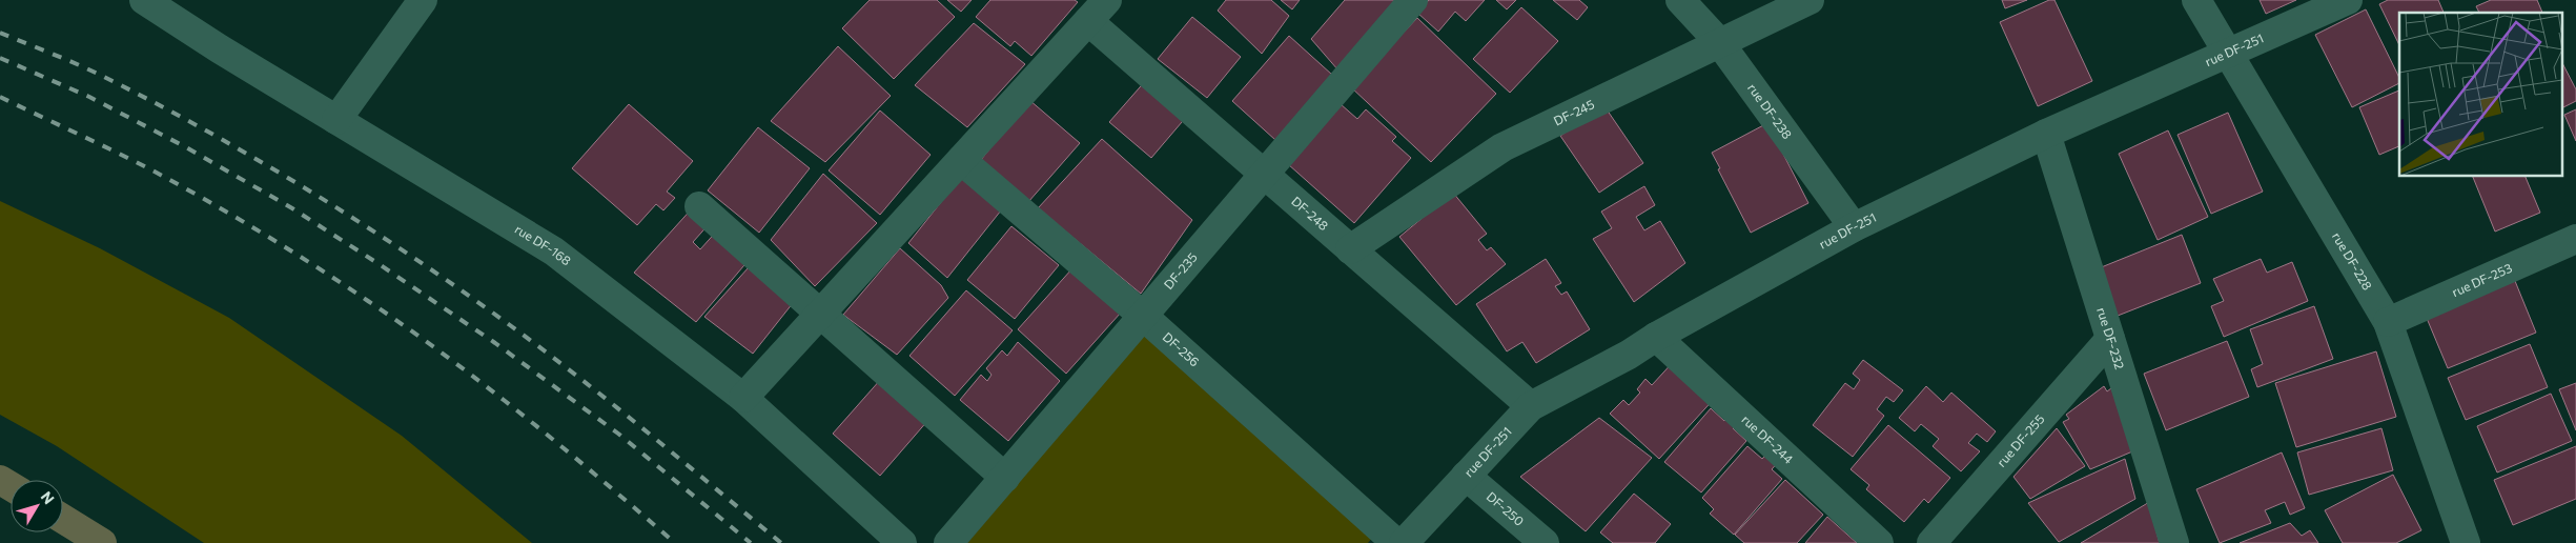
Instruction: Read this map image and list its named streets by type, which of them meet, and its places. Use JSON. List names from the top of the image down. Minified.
{"streets":{"street":["rue DF-251","rue DF-238","DF-245","DF-248","rue DF-168","rue DF-228","DF-235","rue DF-253","rue DF-232","DF-256","rue DF-244","rue DF-255","DF-250"]},"crossings":[["rue DF-251","rue DF-238"],["rue DF-251","DF-248"],["rue DF-251","rue DF-228"],["rue DF-251","rue DF-232"],["rue DF-251","rue DF-244"],["rue DF-251","DF-250"],["rue DF-238","DF-245"],["DF-245","DF-248"],["DF-248","DF-235"],["rue DF-228","rue DF-253"],["DF-235","DF-256"],["rue DF-232","rue DF-255"]],"north":"top right"}
